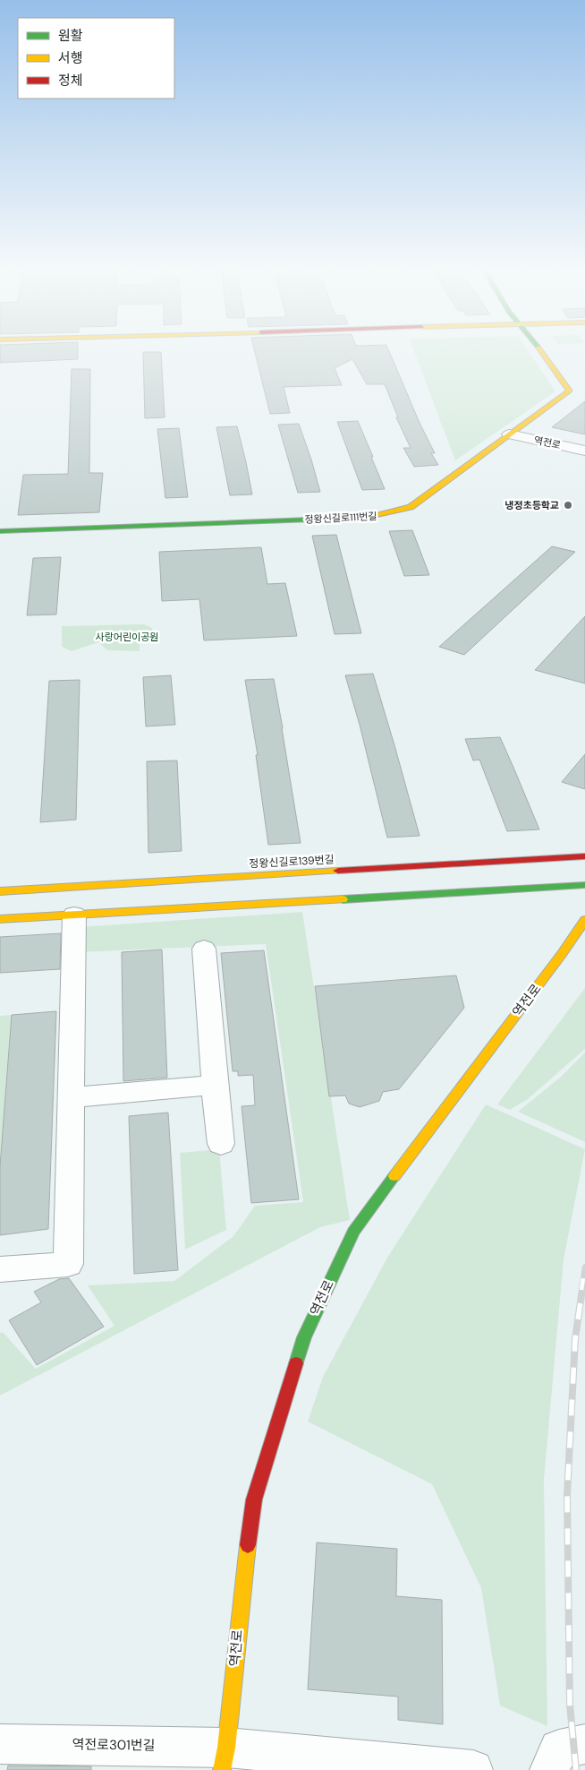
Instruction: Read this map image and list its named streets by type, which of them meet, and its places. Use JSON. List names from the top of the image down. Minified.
{"streets":{"street":["역전로","정왕신길로111번길","정왕신길로139번길","역전로301번길"]},"crossings":[["역전로","정왕신길로111번길"],["역전로","역전로301번길"]],"parks":["사랑어린이공원"],"places":["냉정초등학교"],"legend":["원활","서행","정체"]}
